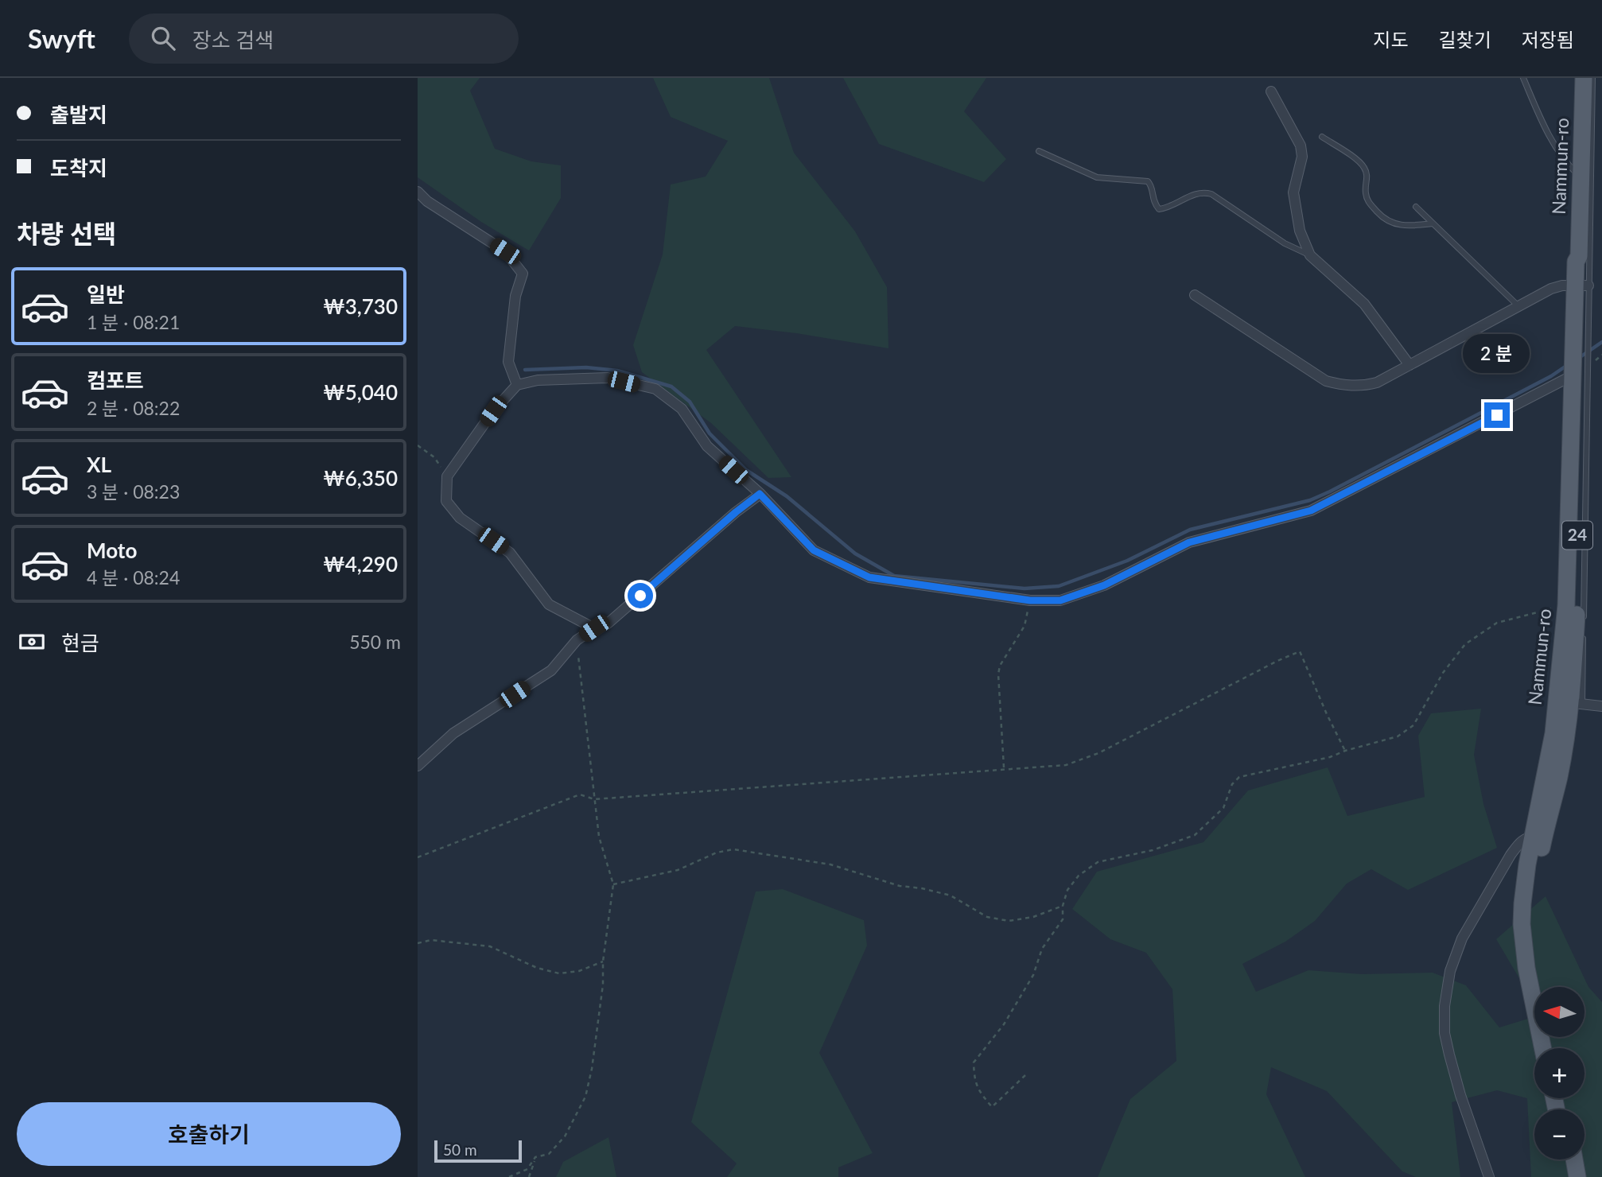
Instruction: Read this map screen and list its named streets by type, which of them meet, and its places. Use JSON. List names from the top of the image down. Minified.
{"streets":{"main road":["Nammun-ro","24"]},"scale_bar":"50 m","north":"left","page":{"header":"Swyft","search":"장소 검색","nav":["지도","길찾기","저장됨"],"banner":["출발지","도착지"],"heading":"차량 선택","list":[{"name":"일반","note":"1 분 · 08:21","value":"₩3,730"},{"name":"컴포트","note":"2 분 · 08:22","value":"₩5,040"},{"name":"XL","note":"3 분 · 08:23","value":"₩6,350"},{"name":"Moto","note":"4 분 · 08:24","value":"₩4,290"}],"bubble":"2 분","pay":["현금","550 m"],"map_buttons":["+","−"],"buttons":"호출하기","scale":"50 m"}}
